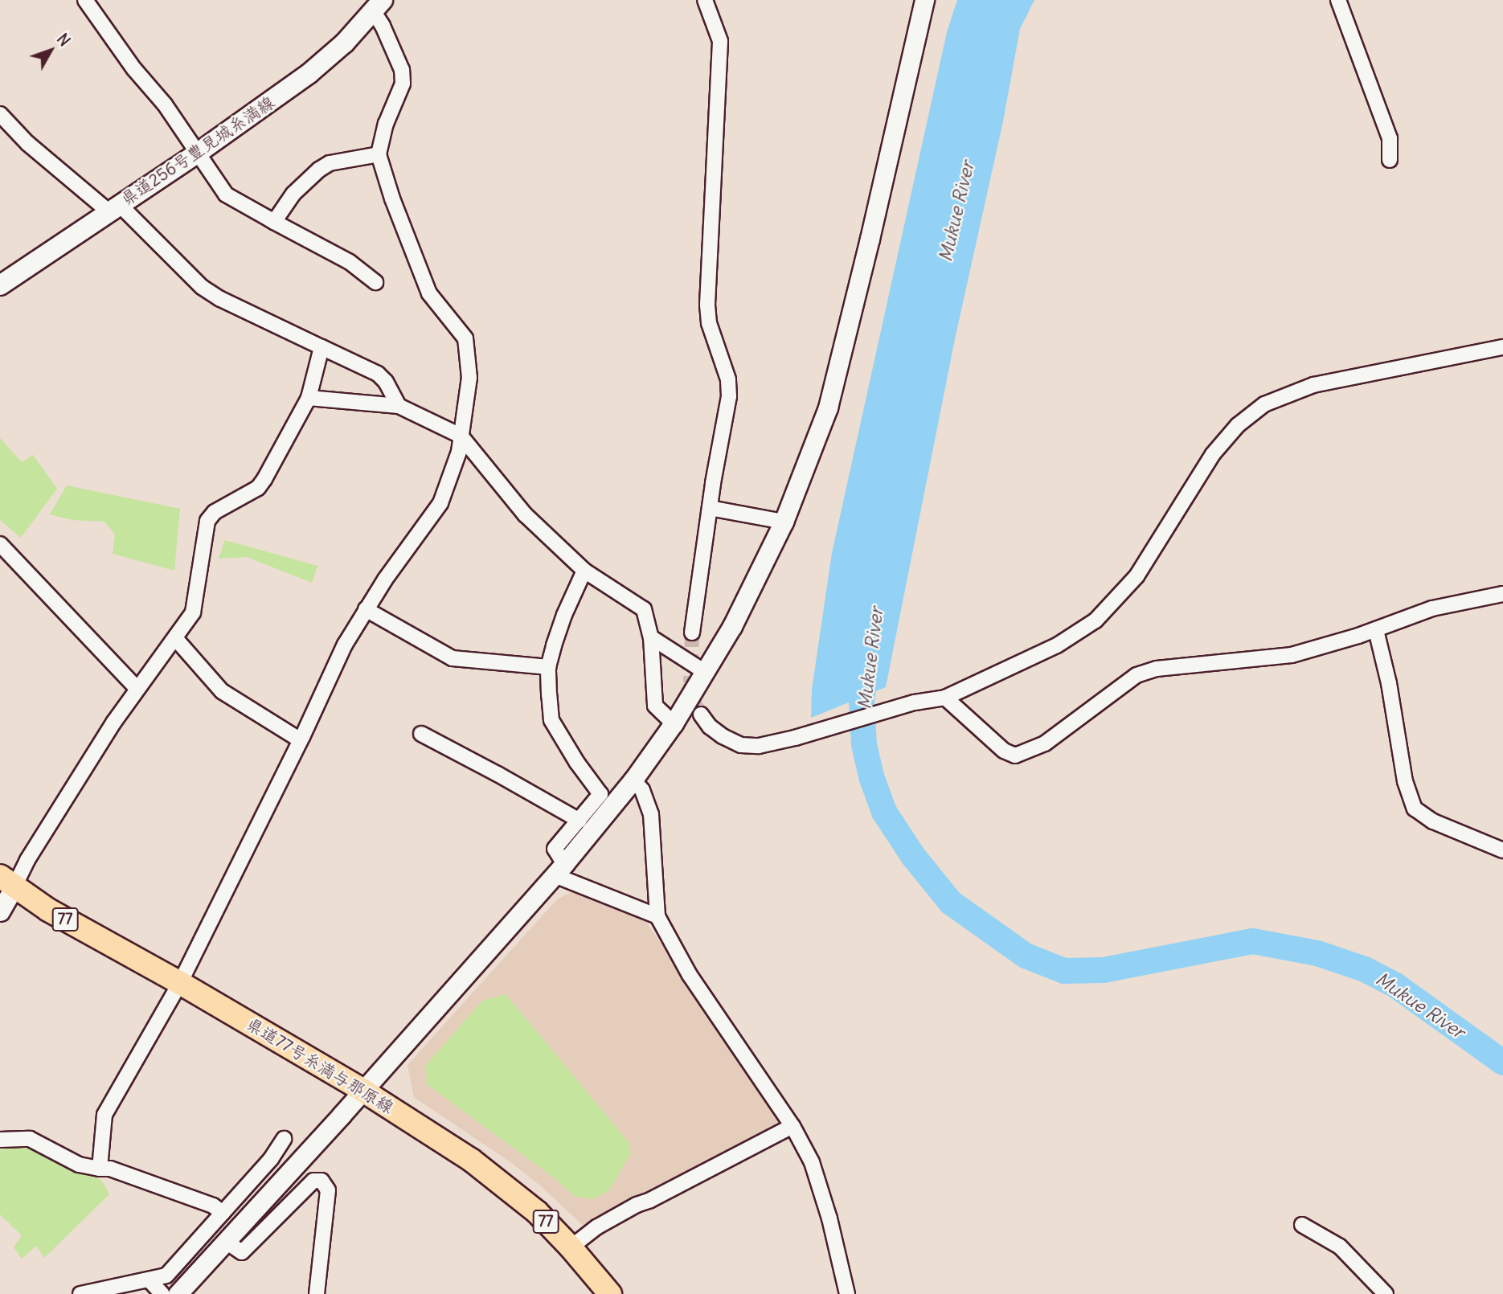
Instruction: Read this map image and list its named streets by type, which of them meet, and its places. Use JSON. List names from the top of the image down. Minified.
{"streets":{"main road":["県道256号豊見城糸満線","77","県道77号糸満与那原線"]},"water":["Mukue River"],"north":"top right"}
